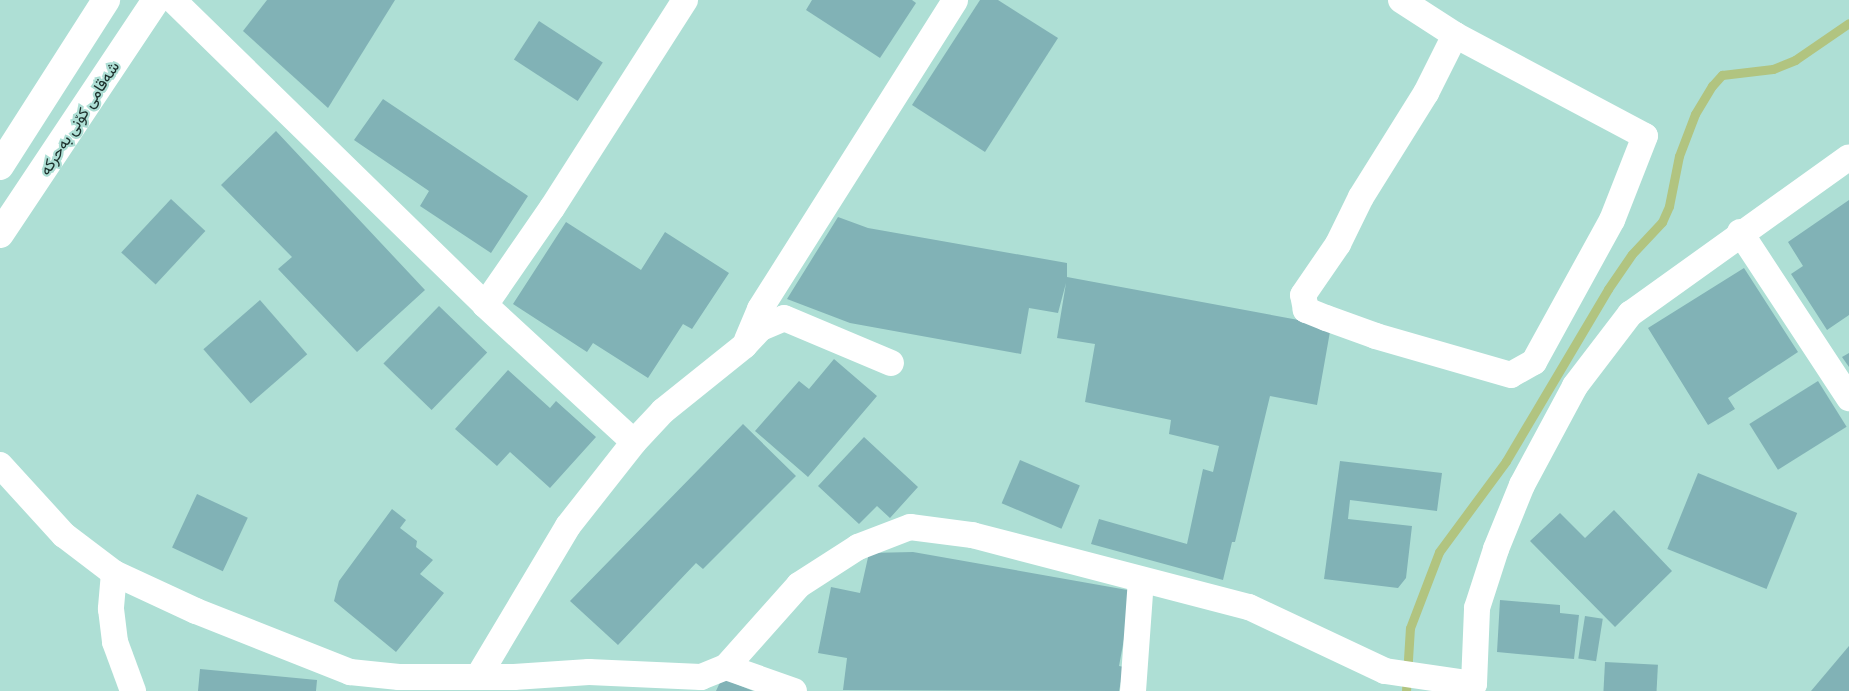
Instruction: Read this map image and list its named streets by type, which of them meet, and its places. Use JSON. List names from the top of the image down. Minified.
{"streets":{"street":["شەقامی کۆنی بەحرکە"]}}
